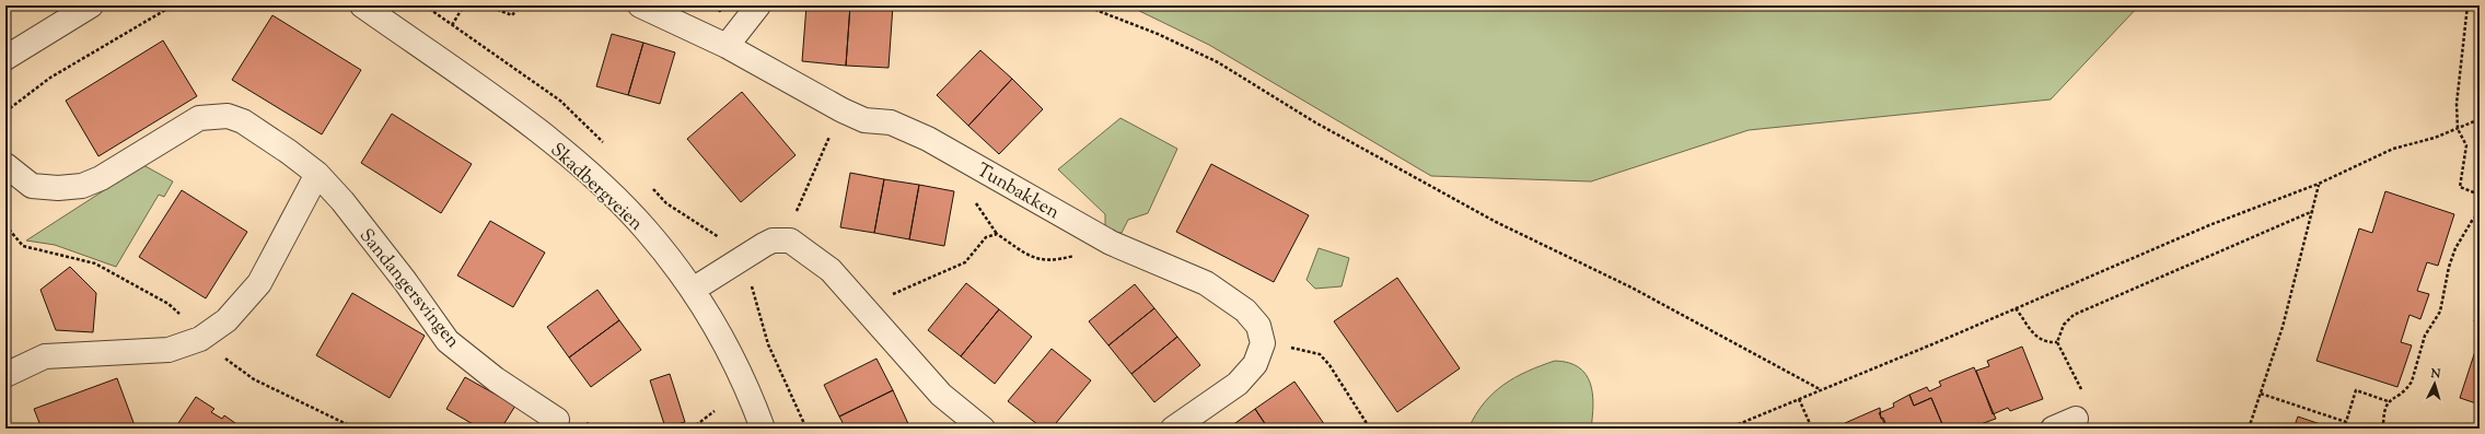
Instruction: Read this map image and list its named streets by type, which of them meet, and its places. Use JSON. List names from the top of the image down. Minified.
{"streets":{"street":["Skadbergveien","Tunbakken","Sandangersvingen"]},"north":"top"}
